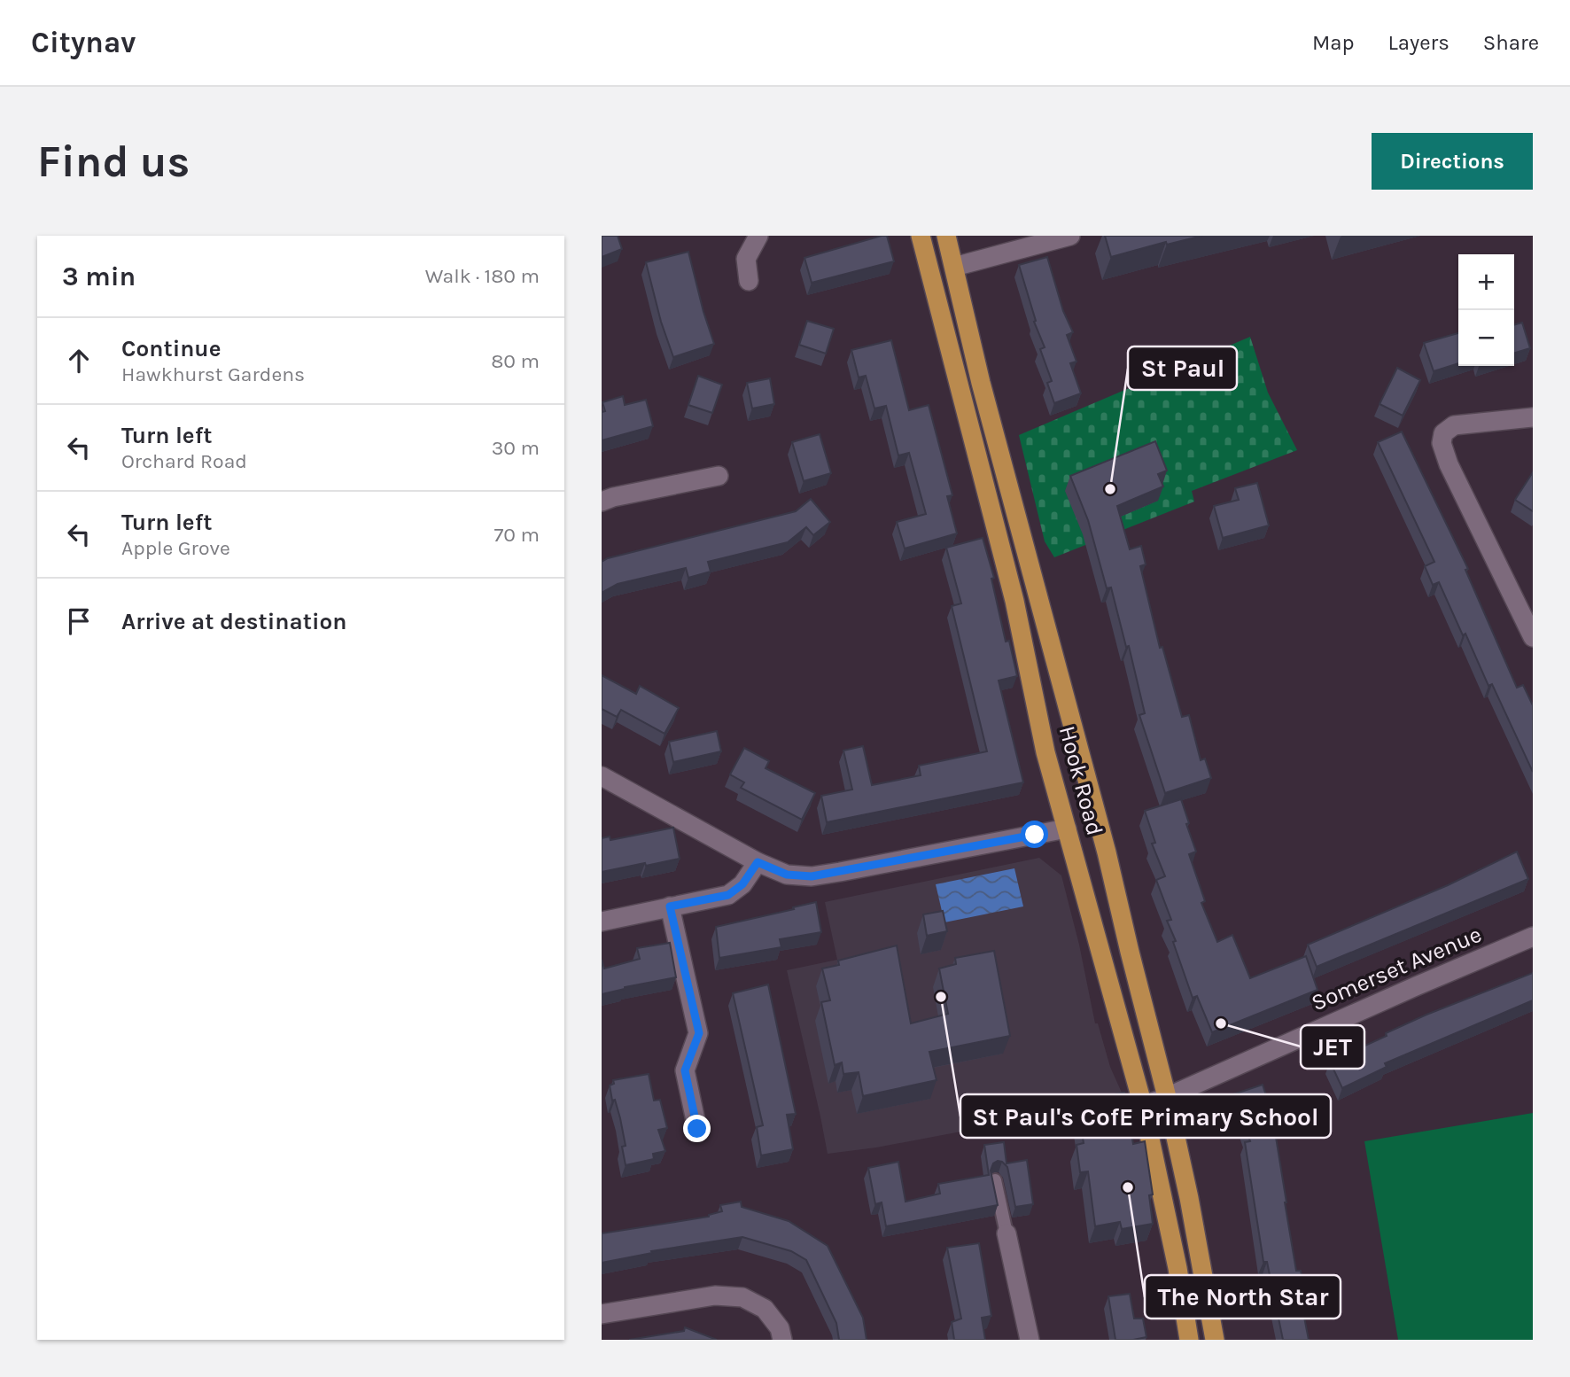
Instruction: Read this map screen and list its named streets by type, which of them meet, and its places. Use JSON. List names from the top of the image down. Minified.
{"streets":{"highway":["Hook Road"],"street":["Somerset Avenue"]},"crossings":[["Hook Road","Somerset Avenue"]],"places":["St Paul","St Paul's CofE Primary School","JET","The North Star"],"page":{"header":"Citynav","nav":["Map","Layers","Share"],"buttons":"Directions","title":"Find us","heading":["3 min","Walk · 180 m"],"map_buttons":["+","−"],"list":[["Continue","Hawkhurst Gardens","80 m"],["Turn left","Orchard Road","30 m"],["Turn left","Apple Grove","70 m"],"Arrive at destination"]}}
